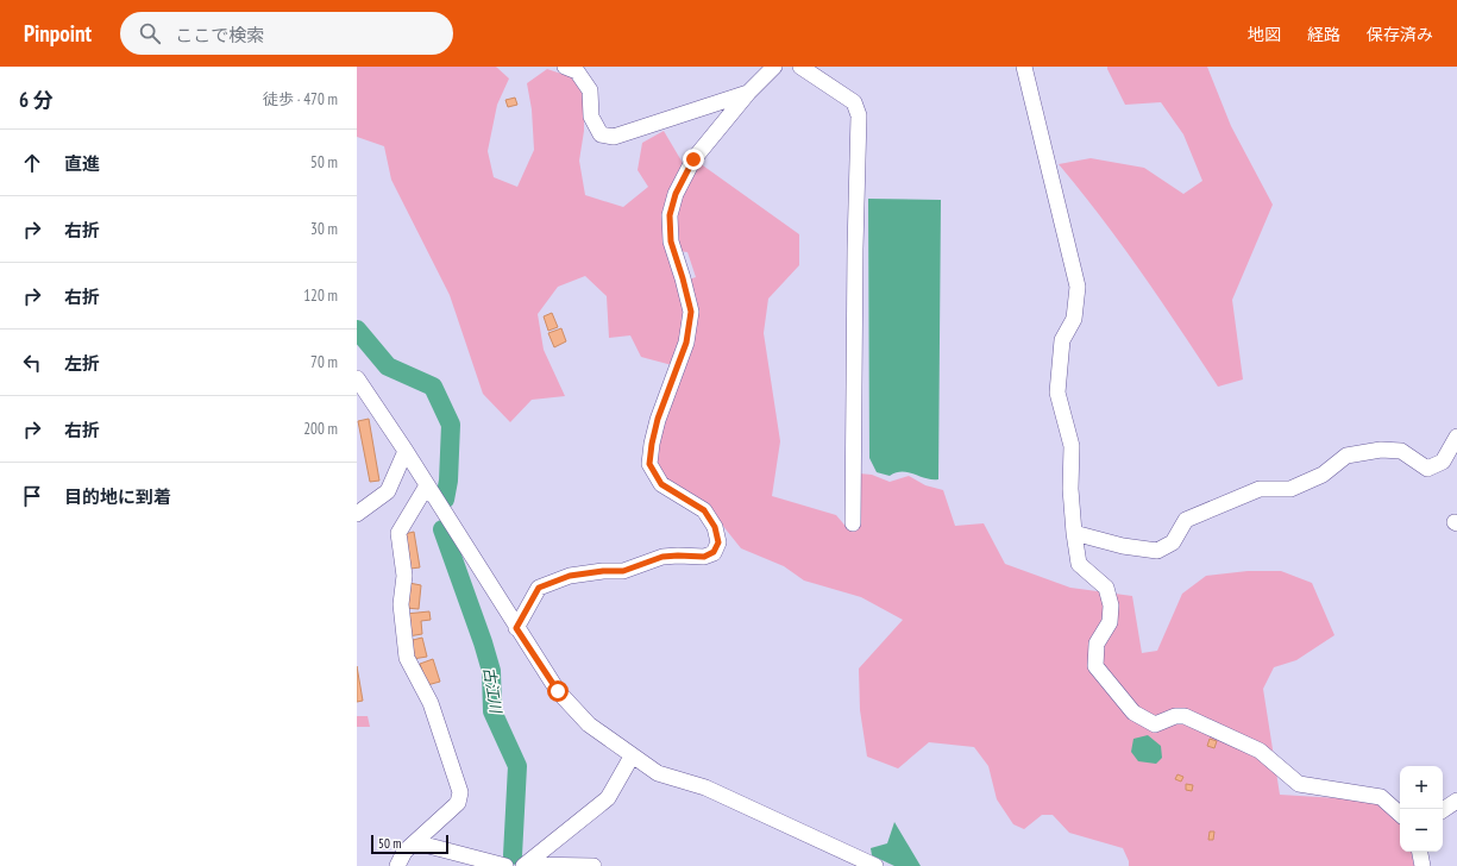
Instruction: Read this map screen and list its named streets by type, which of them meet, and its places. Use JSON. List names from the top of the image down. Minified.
{"water":["古江川"],"scale_bar":"50 m","page":{"header":"Pinpoint","search":"ここで検索","nav":["地図","経路","保存済み"],"heading":["6 分","徒歩 · 470 m"],"list":[["直進","50 m"],["右折","30 m"],["右折","120 m"],["左折","70 m"],["右折","200 m"],"目的地に到着"],"map_buttons":["+","−"],"scale":"50 m"}}
